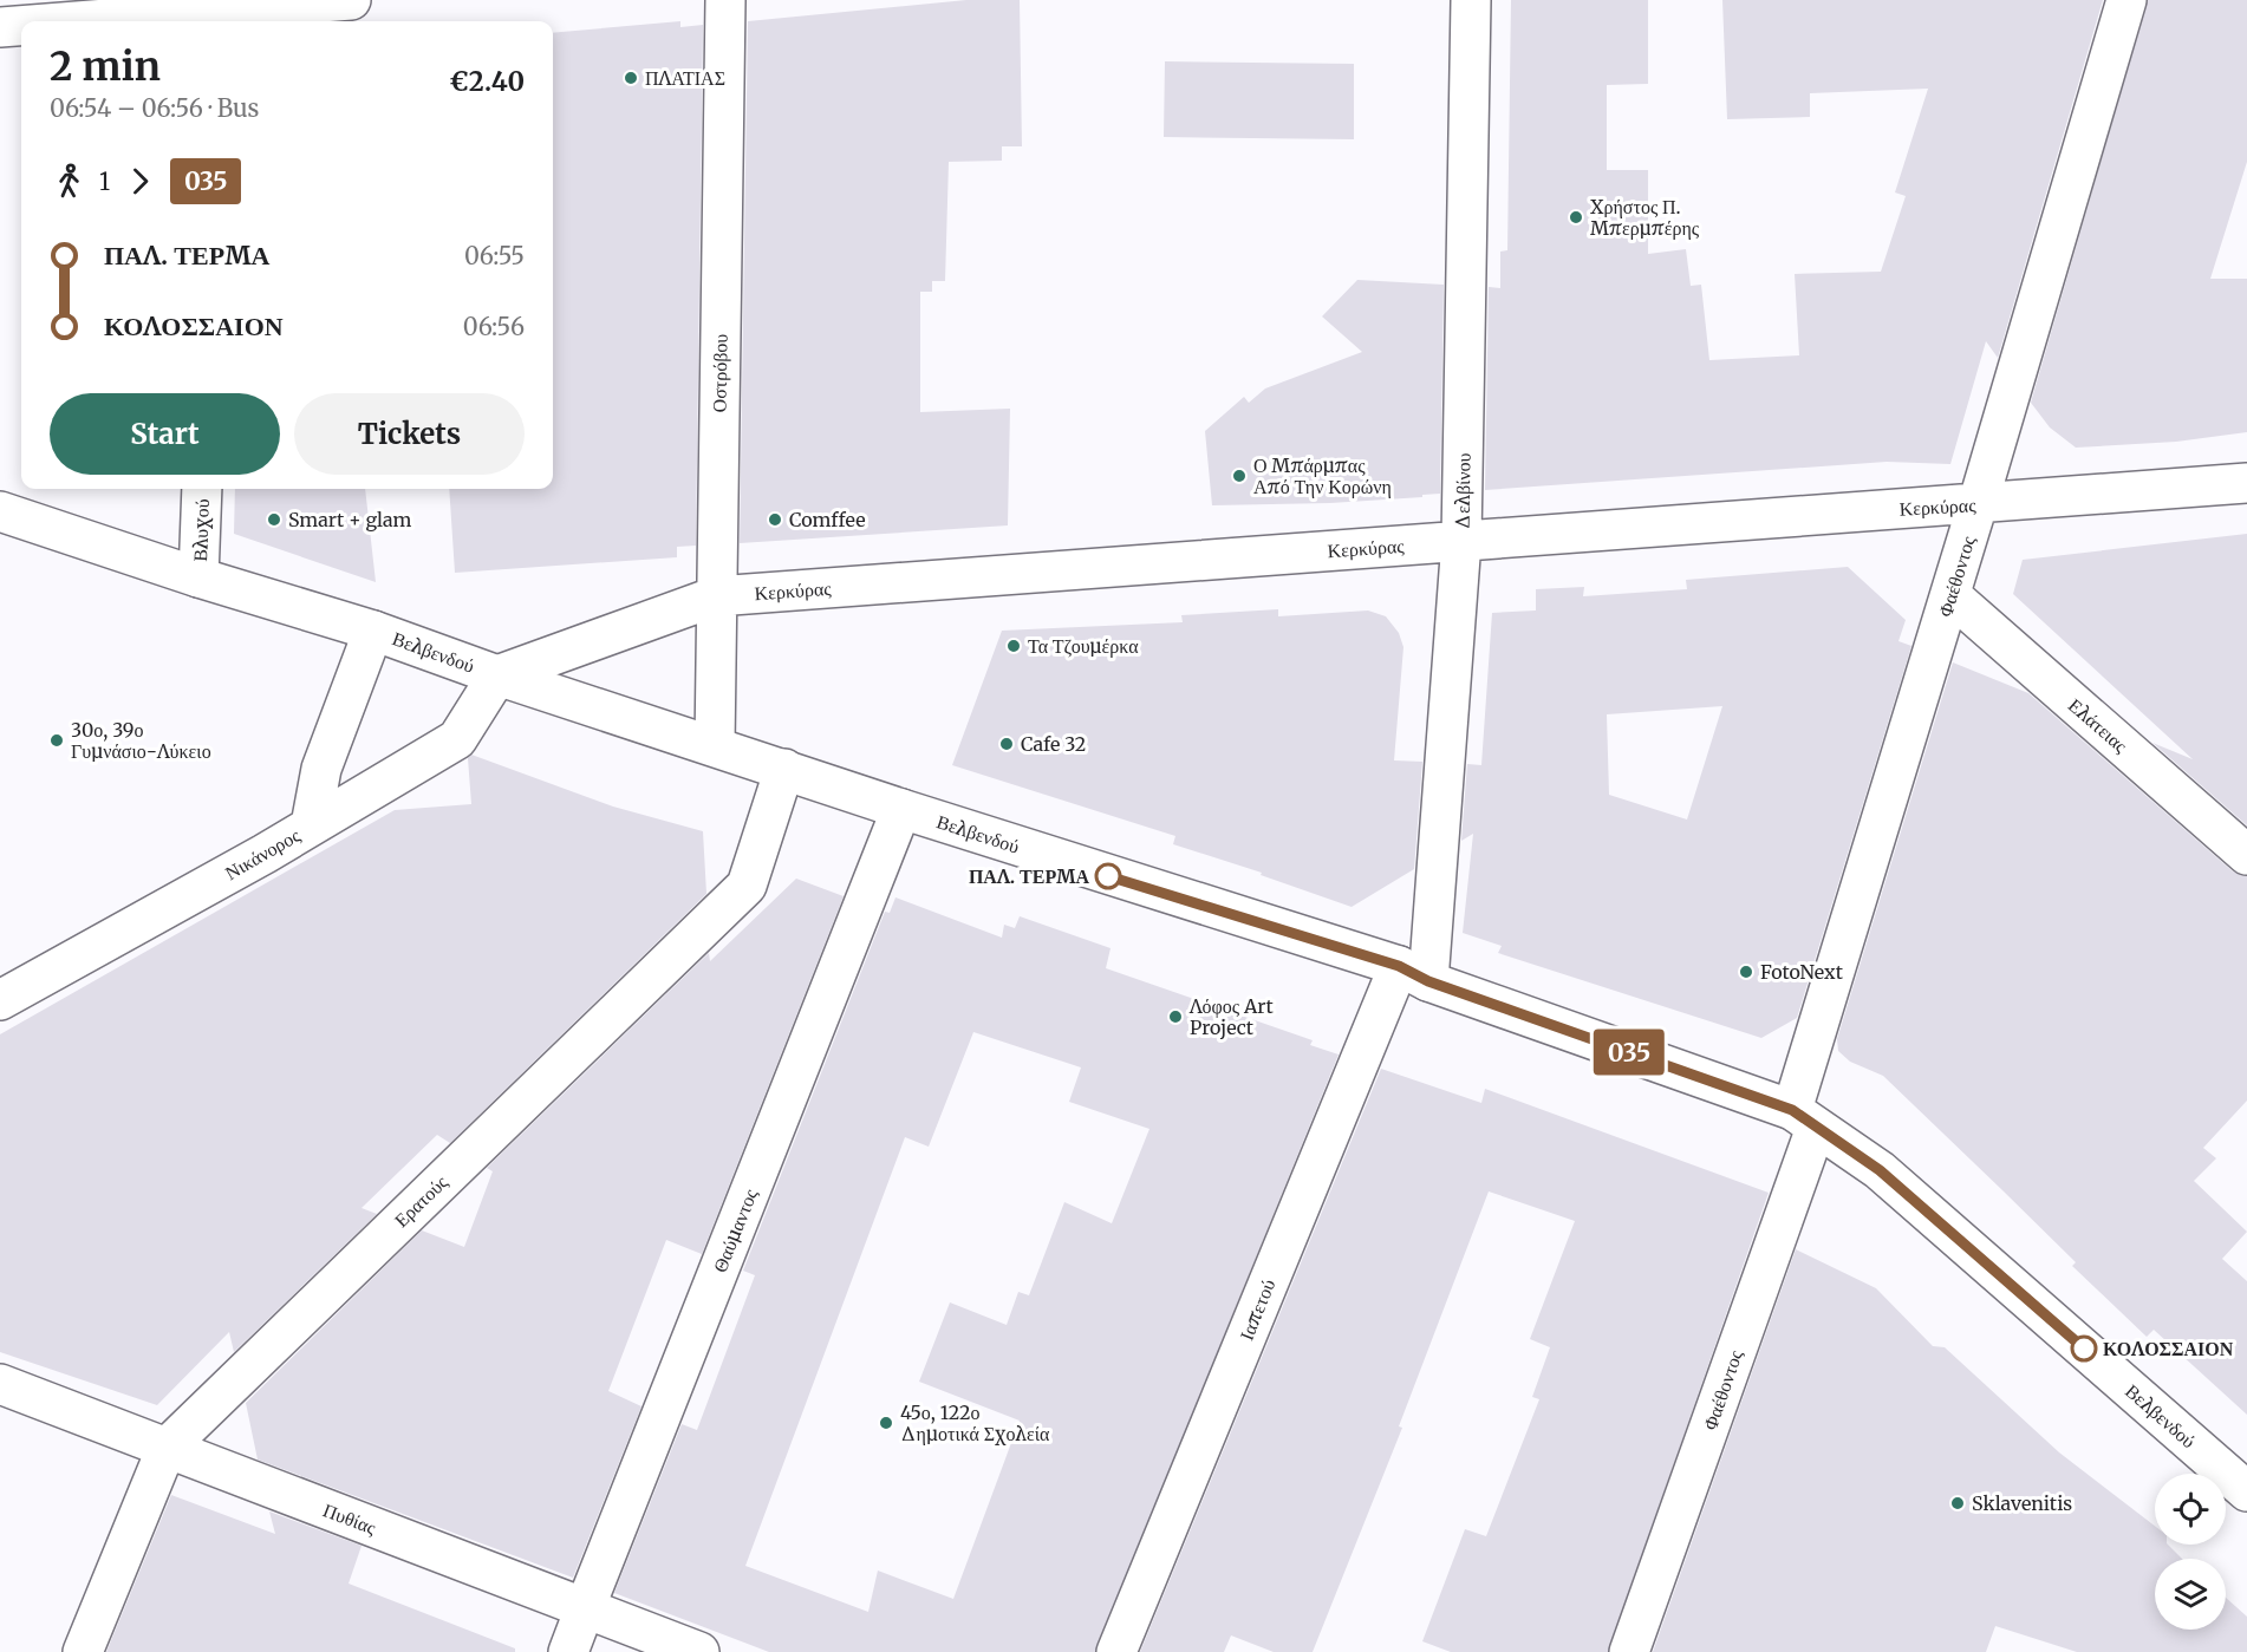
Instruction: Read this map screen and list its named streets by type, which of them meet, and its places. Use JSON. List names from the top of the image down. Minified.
{"streets":{"street":["Οστρόβου","Δελβίνου","Κερκύρας","Βλυχού","Φαέθοντος","Βελβενδού","Ελάτειας","Νικάνορος","Ερατούς","Θαύμαντος","Ιαπετού","Πυθίας"]},"crossings":[["Οστρόβου","Κερκύρας"],["Οστρόβου","Βελβενδού"],["Δελβίνου","Κερκύρας"],["Δελβίνου","Βελβενδού"],["Δελβίνου","Ιαπετού"],["Κερκύρας","Φαέθοντος"],["Κερκύρας","Βελβενδού"],["Κερκύρας","Νικάνορος"],["Βλυχού","Βελβενδού"],["Φαέθοντος","Βελβενδού"],["Φαέθοντος","Ελάτειας"],["Βελβενδού","Νικάνορος"],["Βελβενδού","Ερατούς"],["Βελβενδού","Θαύμαντος"],["Βελβενδού","Ιαπετού"],["Ερατούς","Πυθίας"],["Θαύμαντος","Πυθίας"]],"places":["ΠΛΑΤΙΑΣ","Χρήστος Π. Μπερμπέρης","Ο Μπάρμπας Από Την Κορώνη","Smart + glam","Comffee","Τα Τζουμέρκα","30ο, 39ο Γυμνάσιο-Λύκειο","Cafe 32","ΠΑΛ. ΤΕΡΜΑ","FotoNext","Λόφος Art Project","ΚΟΛΟΣΣΑΙΟΝ","45ο, 122ο Δημοτικά Σχολεία","Sklavenitis"],"lines":["bus line 035"],"page":{"on_map":"035","heading":["2 min","06:54 – 06:56 · Bus","€2.40"],"legs":["1","035"],"list":[{"name":"ΠΑΛ. ΤΕΡΜΑ","value":"06:55"},{"name":"ΚΟΛΟΣΣΑΙΟΝ","value":"06:56"}],"buttons":["Start","Tickets"]}}
